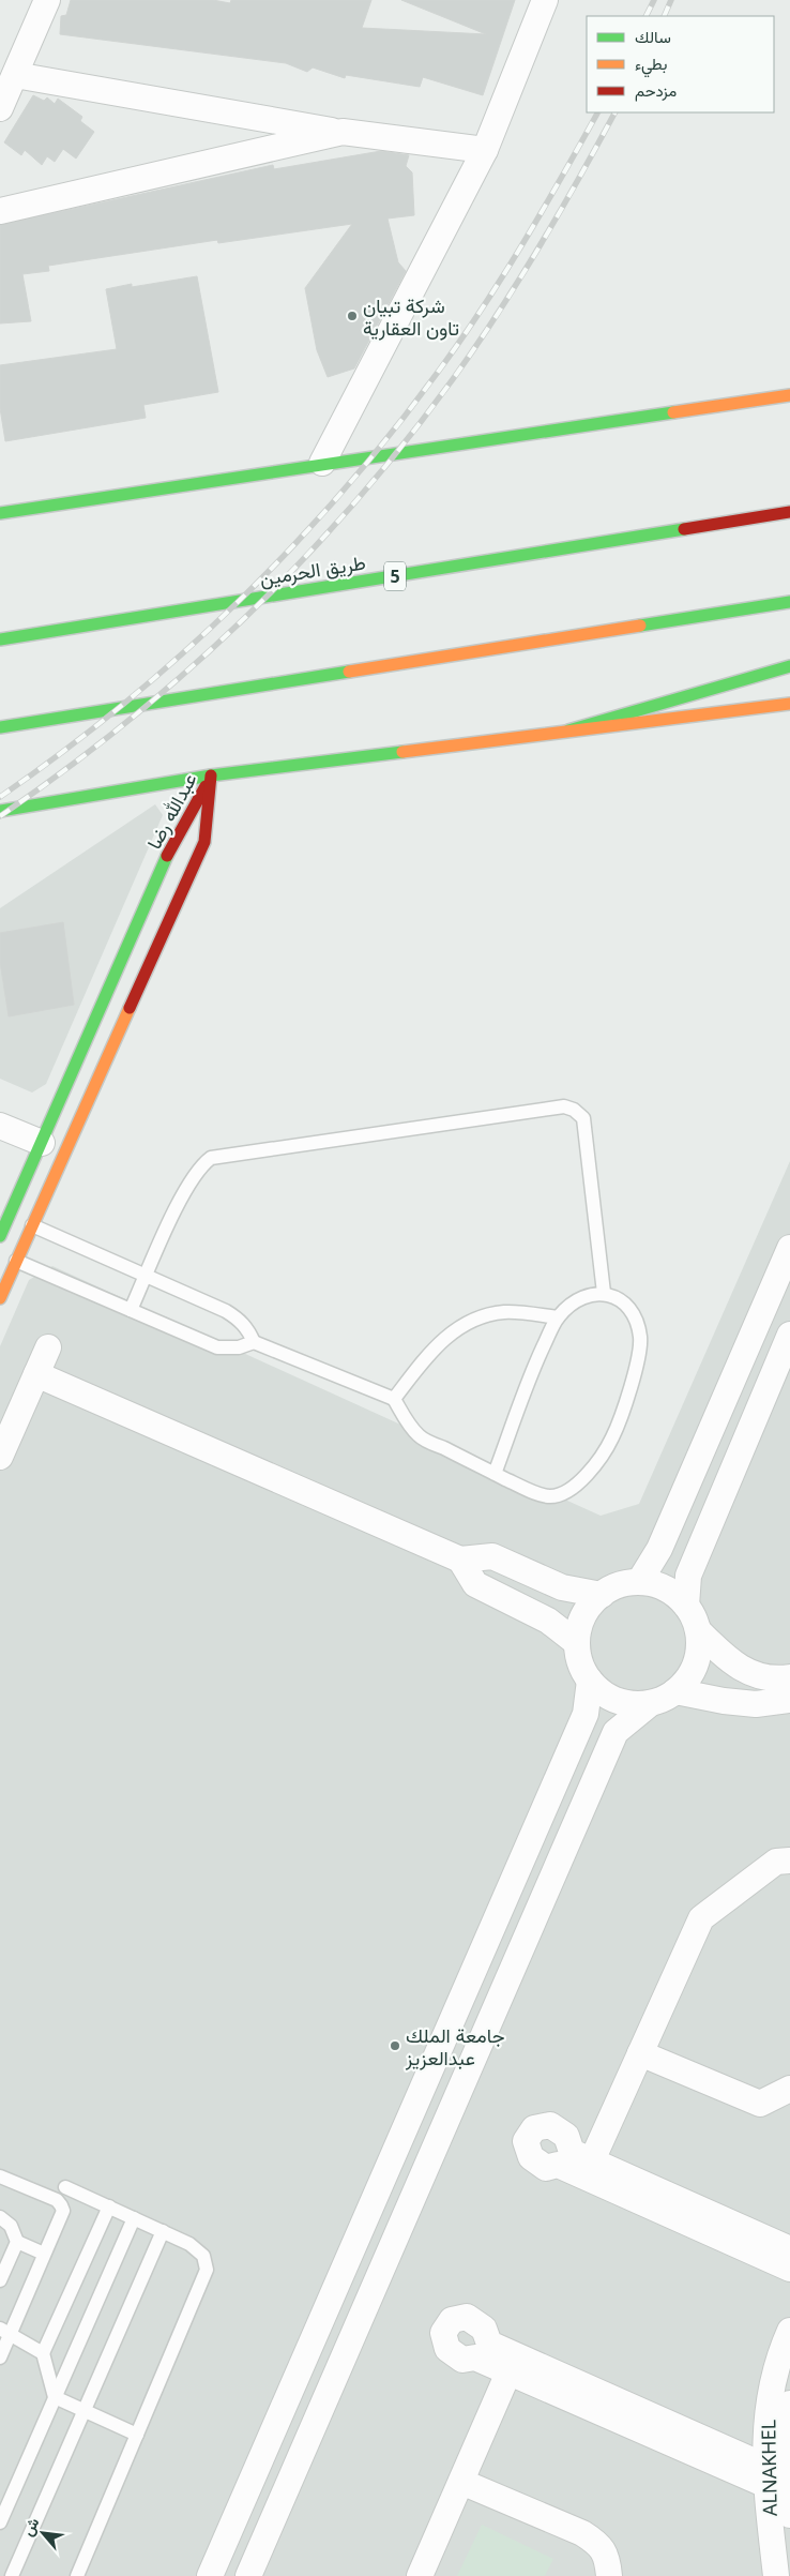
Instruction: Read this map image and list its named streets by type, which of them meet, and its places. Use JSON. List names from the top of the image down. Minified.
{"streets":{"main road":["طريق الحرمين","5","عبدالله رضا"],"street":["ALNAKHEL"]},"places":["شركة تبيان تاون العقارية","جامعة الملك عبدالعزيز"],"legend":["سالك","بطيء","مزدحم"],"north":"top left"}
